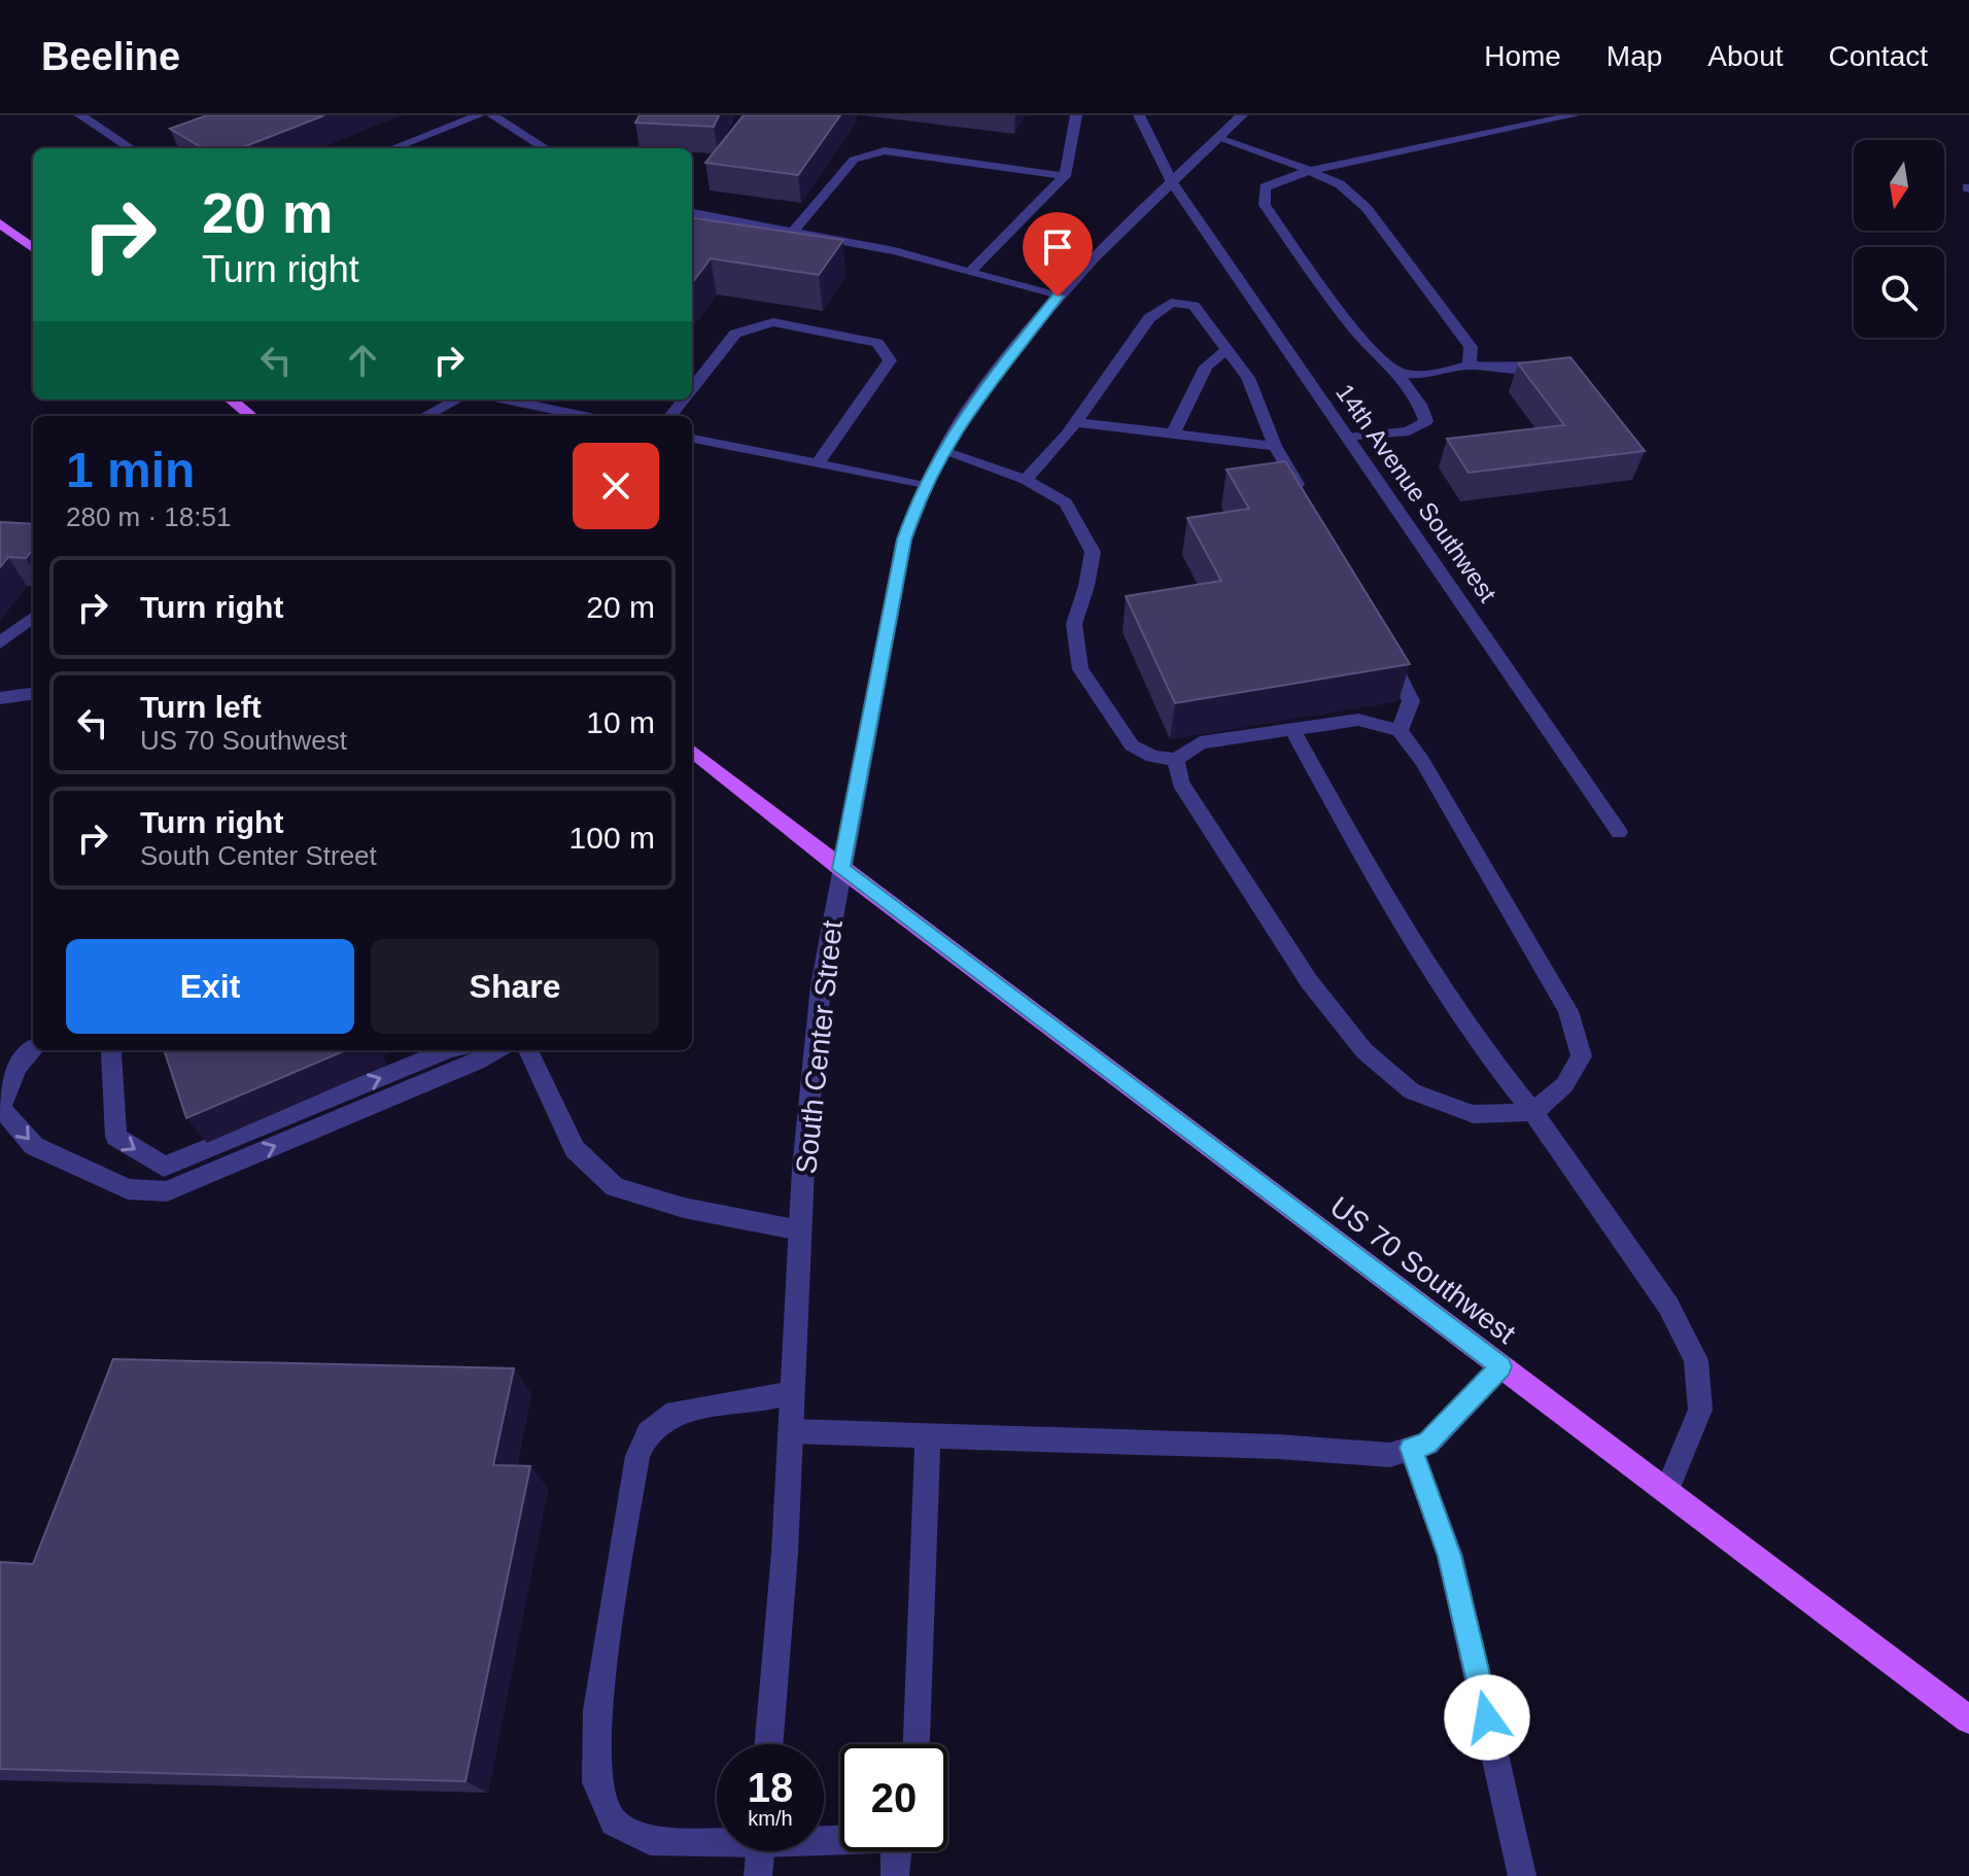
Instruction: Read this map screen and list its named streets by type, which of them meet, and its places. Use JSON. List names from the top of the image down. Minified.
{"streets":{"main road":["US 70 Southwest"],"street":["14th Avenue Southwest","South Center Street"]},"crossings":[["14th Avenue Southwest","South Center Street"],["South Center Street","US 70 Southwest"]],"north":"bottom","page":{"header":"Beeline","nav":["Home","Map","About","Contact"],"turn":["20 m","Turn right"],"heading":["1 min","280 m · 18:51"],"list":[{"name":"Turn right","value":"20 m"},{"name":"Turn left","note":"US 70 Southwest","value":"10 m"},{"name":"Turn right","note":"South Center Street","value":"100 m"}],"buttons":["Exit","Share"],"speed":"18 km/h","limit":"20"}}
